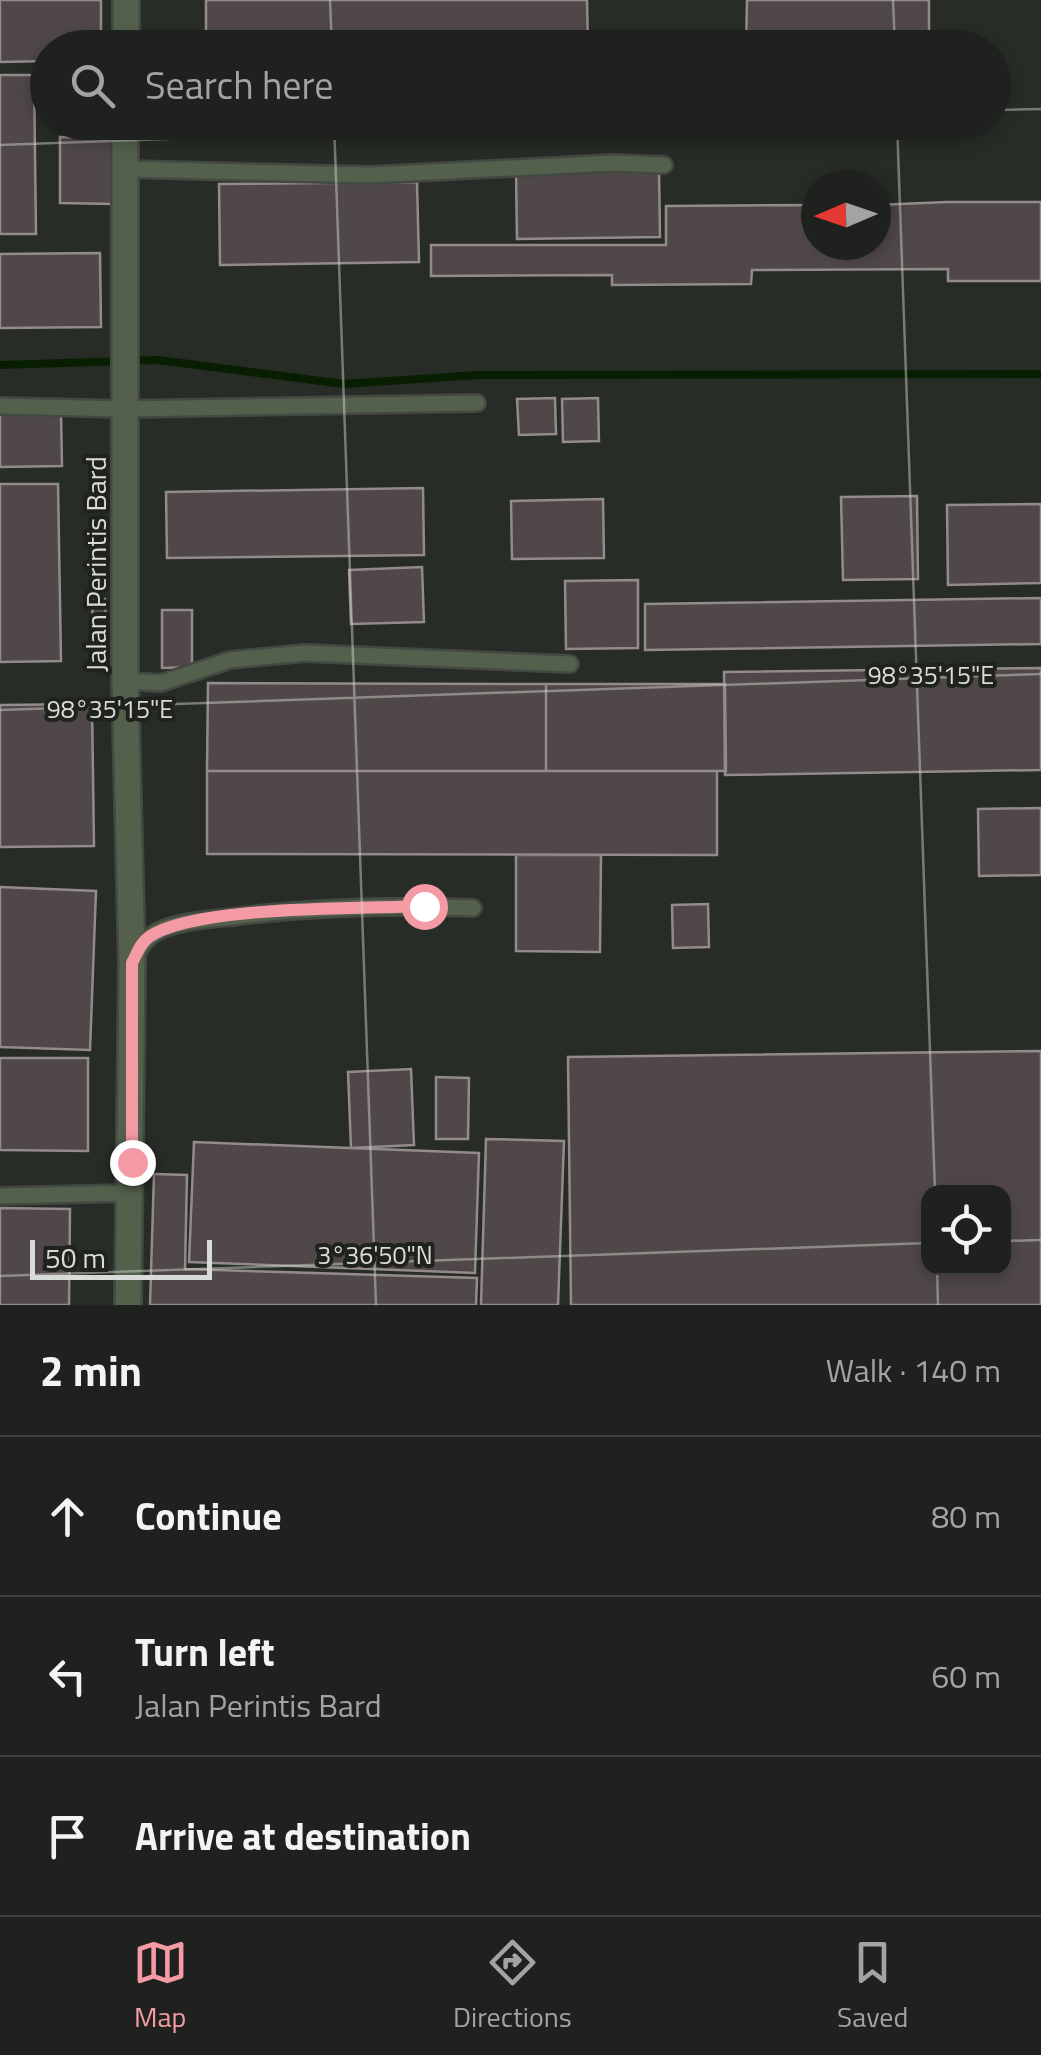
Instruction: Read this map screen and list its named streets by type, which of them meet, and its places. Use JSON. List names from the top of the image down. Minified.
{"streets":{"street":["Jalan Perintis Bard"]},"scale_bar":"50 m","north":"left","page":{"search":"Search here","scale":"50 m","heading":["2 min","Walk · 140 m"],"list":[["Continue","80 m"],["Turn left","Jalan Perintis Bard","60 m"],"Arrive at destination"],"nav":["Map","Directions","Saved"]},"coordinates":["98°35'15\"E","3°36'50\"N"]}
